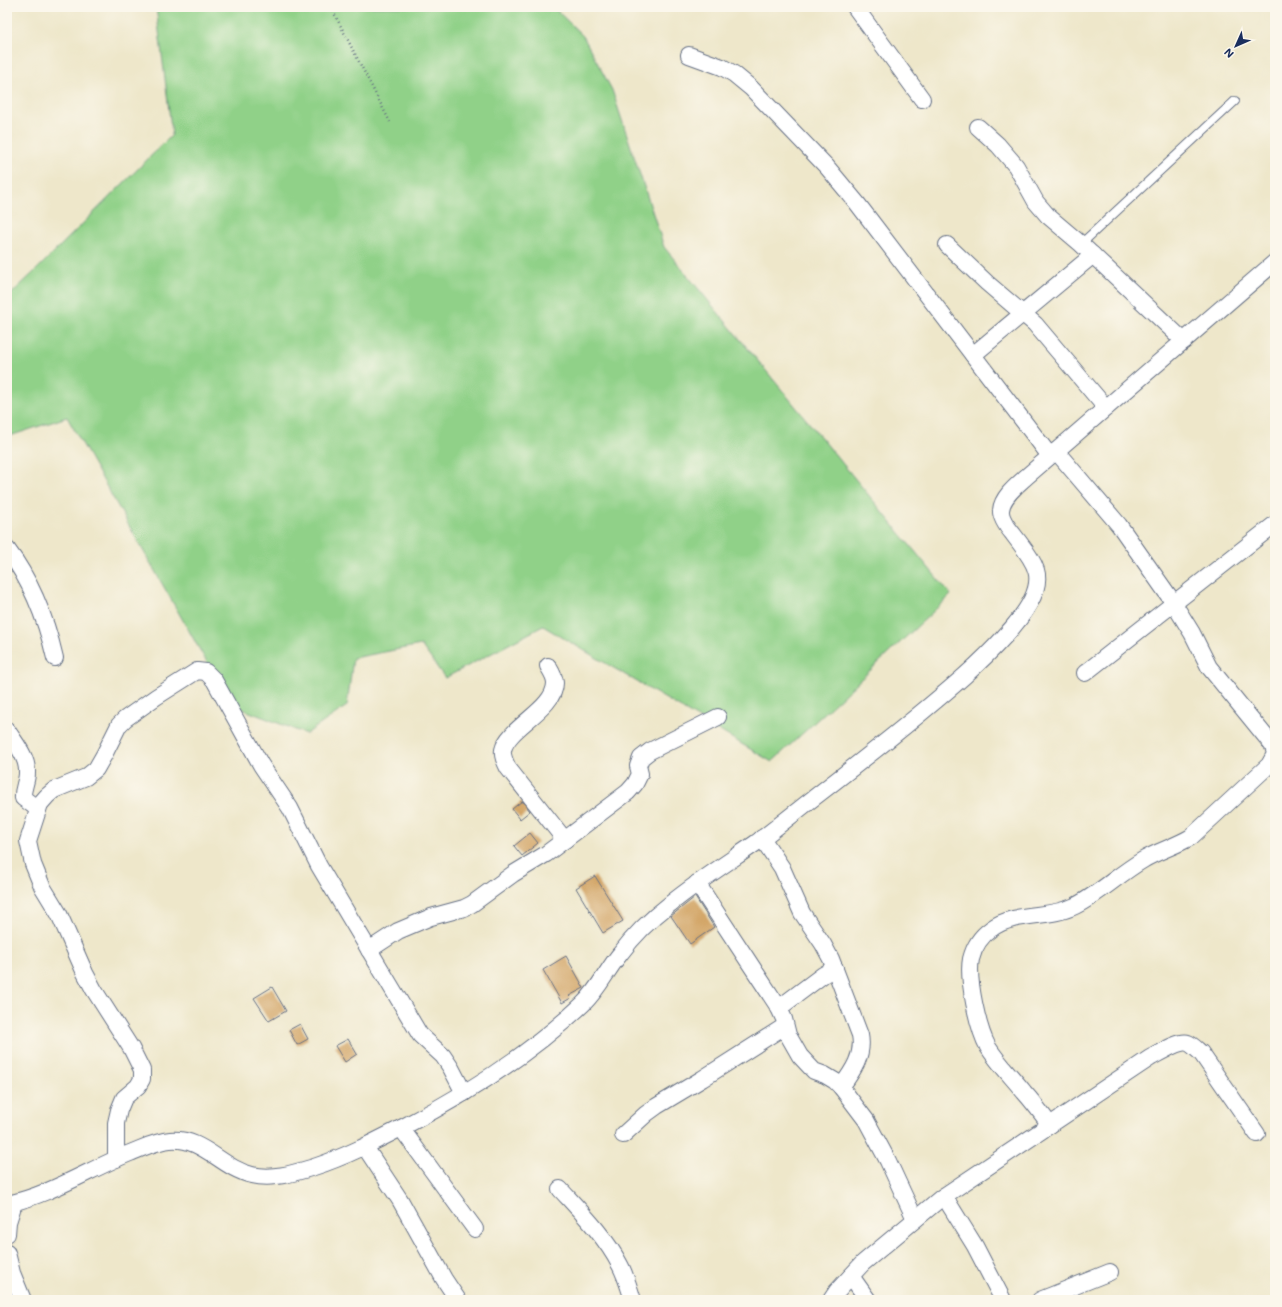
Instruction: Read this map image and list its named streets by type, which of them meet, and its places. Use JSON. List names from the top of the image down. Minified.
{"north":"bottom left"}
